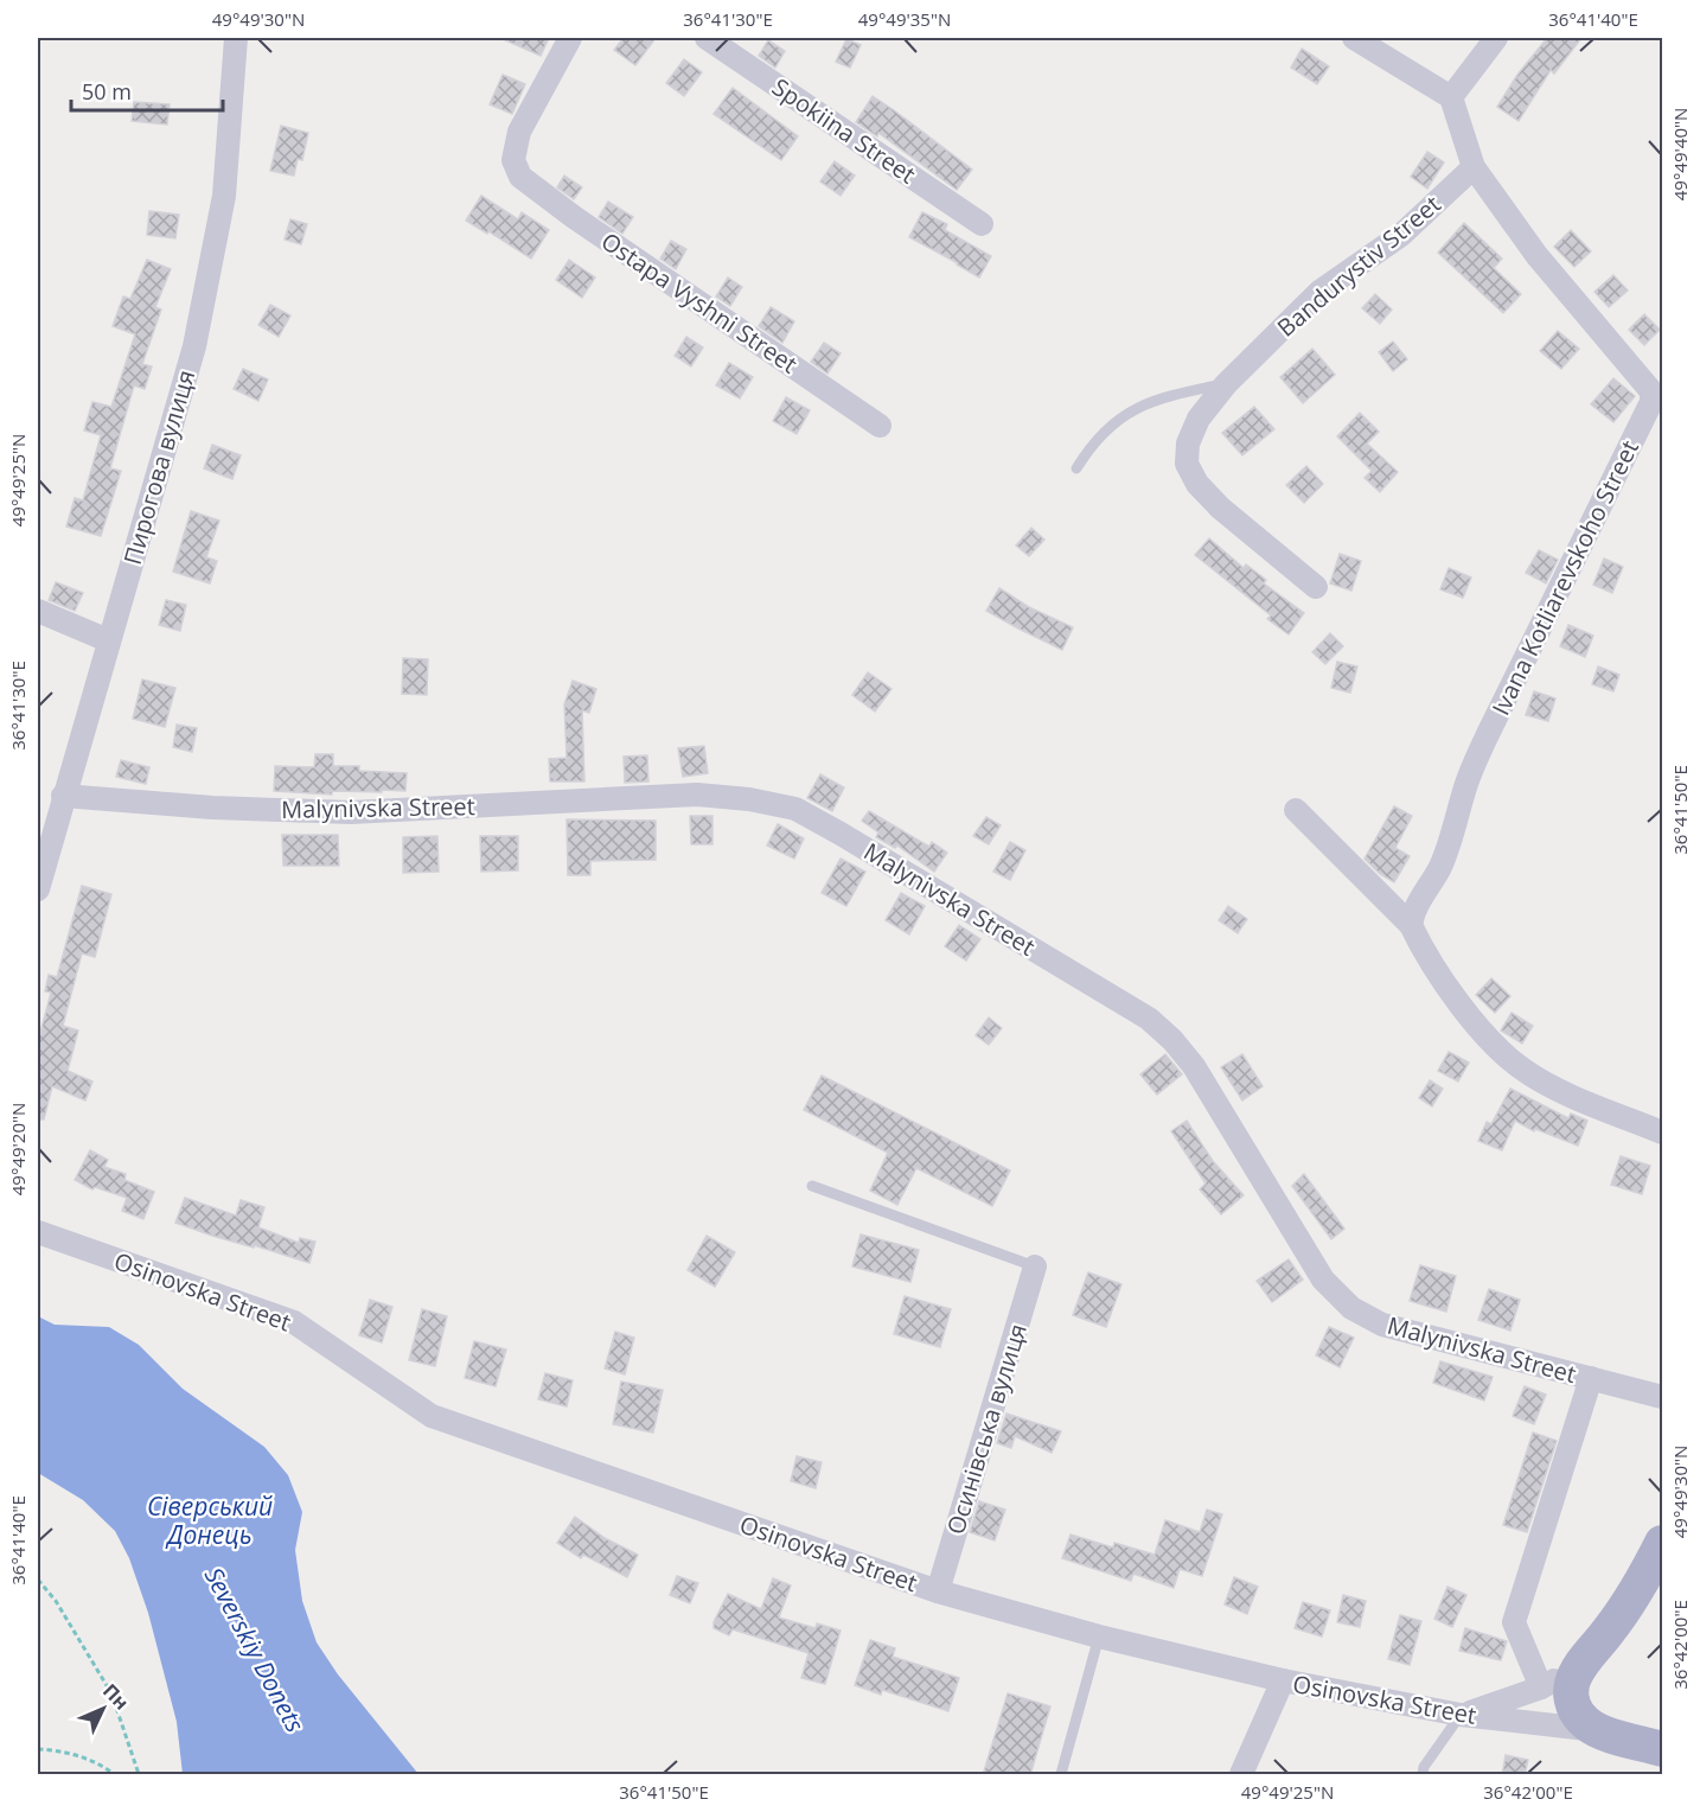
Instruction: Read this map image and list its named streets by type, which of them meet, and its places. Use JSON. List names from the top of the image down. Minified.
{"streets":{"main road":["Osinovska Street"],"street":["Spokiina Street","Bandurystiv Street","Ostapa Vyshni Street","Пирогова вулиця","Ivana Kotliarevskoho Street","Malynivska Street","Осинівська вулиця"]},"crossings":[["Bandurystiv Street","Ivana Kotliarevskoho Street"],["Пирогова вулиця","Malynivska Street"],["Osinovska Street","Осинівська вулиця"]],"water":["Сіверський Донець","Severskiy Donets"],"scale_bar":"50 m","north":"top right","coordinates":["49°49'30\"N","36°41'30\"E","49°49'35\"N","36°41'40\"E","49°49'40\"N","49°49'25\"N","36°41'50\"E","49°49'20\"N","36°42'00\"E"]}
